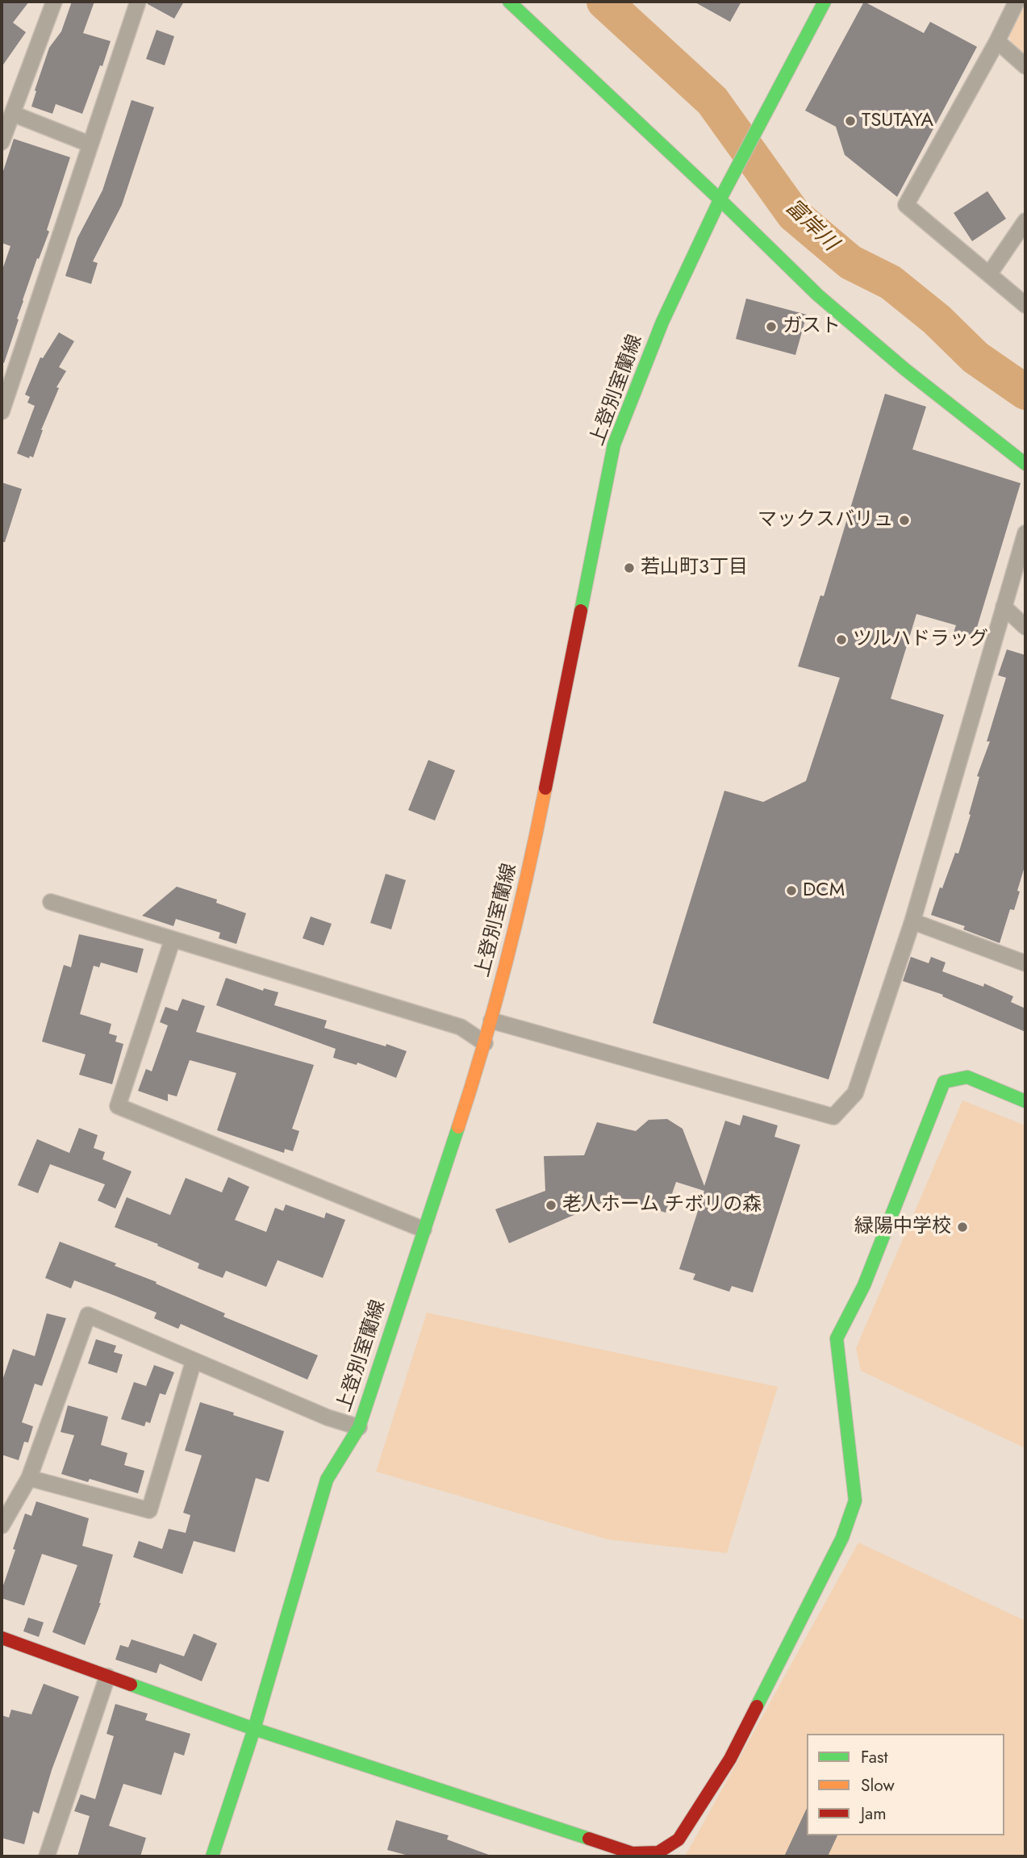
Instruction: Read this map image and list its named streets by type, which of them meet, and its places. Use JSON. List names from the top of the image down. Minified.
{"streets":{"street":["上登別室蘭線"]},"water":["富岸川"],"places":["TSUTAYA","ガスト","マックスバリュ","若山町3丁目","ツルハドラッグ","DCM","老人ホーム チボリの森","緑陽中学校"],"legend":["Fast","Slow","Jam"]}
